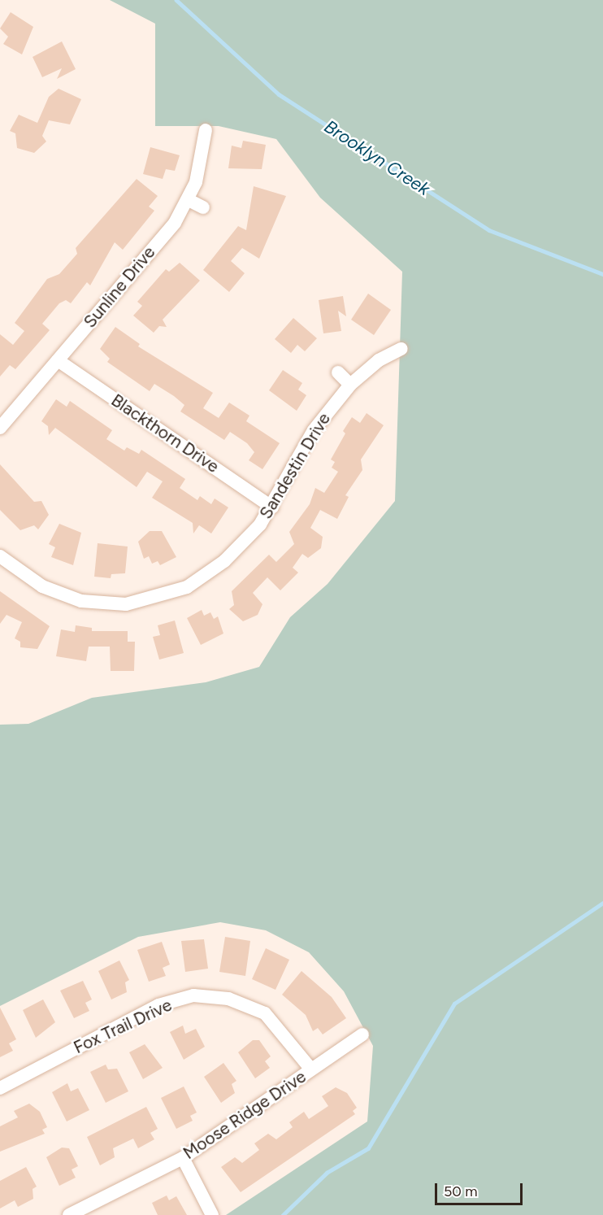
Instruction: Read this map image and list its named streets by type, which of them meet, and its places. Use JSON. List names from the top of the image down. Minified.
{"streets":{"street":["Sunline Drive","Blackthorn Drive","Sandestin Drive","Fox Trail Drive","Moose Ridge Drive"]},"crossings":[["Sunline Drive","Blackthorn Drive"],["Blackthorn Drive","Sandestin Drive"],["Fox Trail Drive","Moose Ridge Drive"]],"water":["Brooklyn Creek"],"scale_bar":"50 m"}
